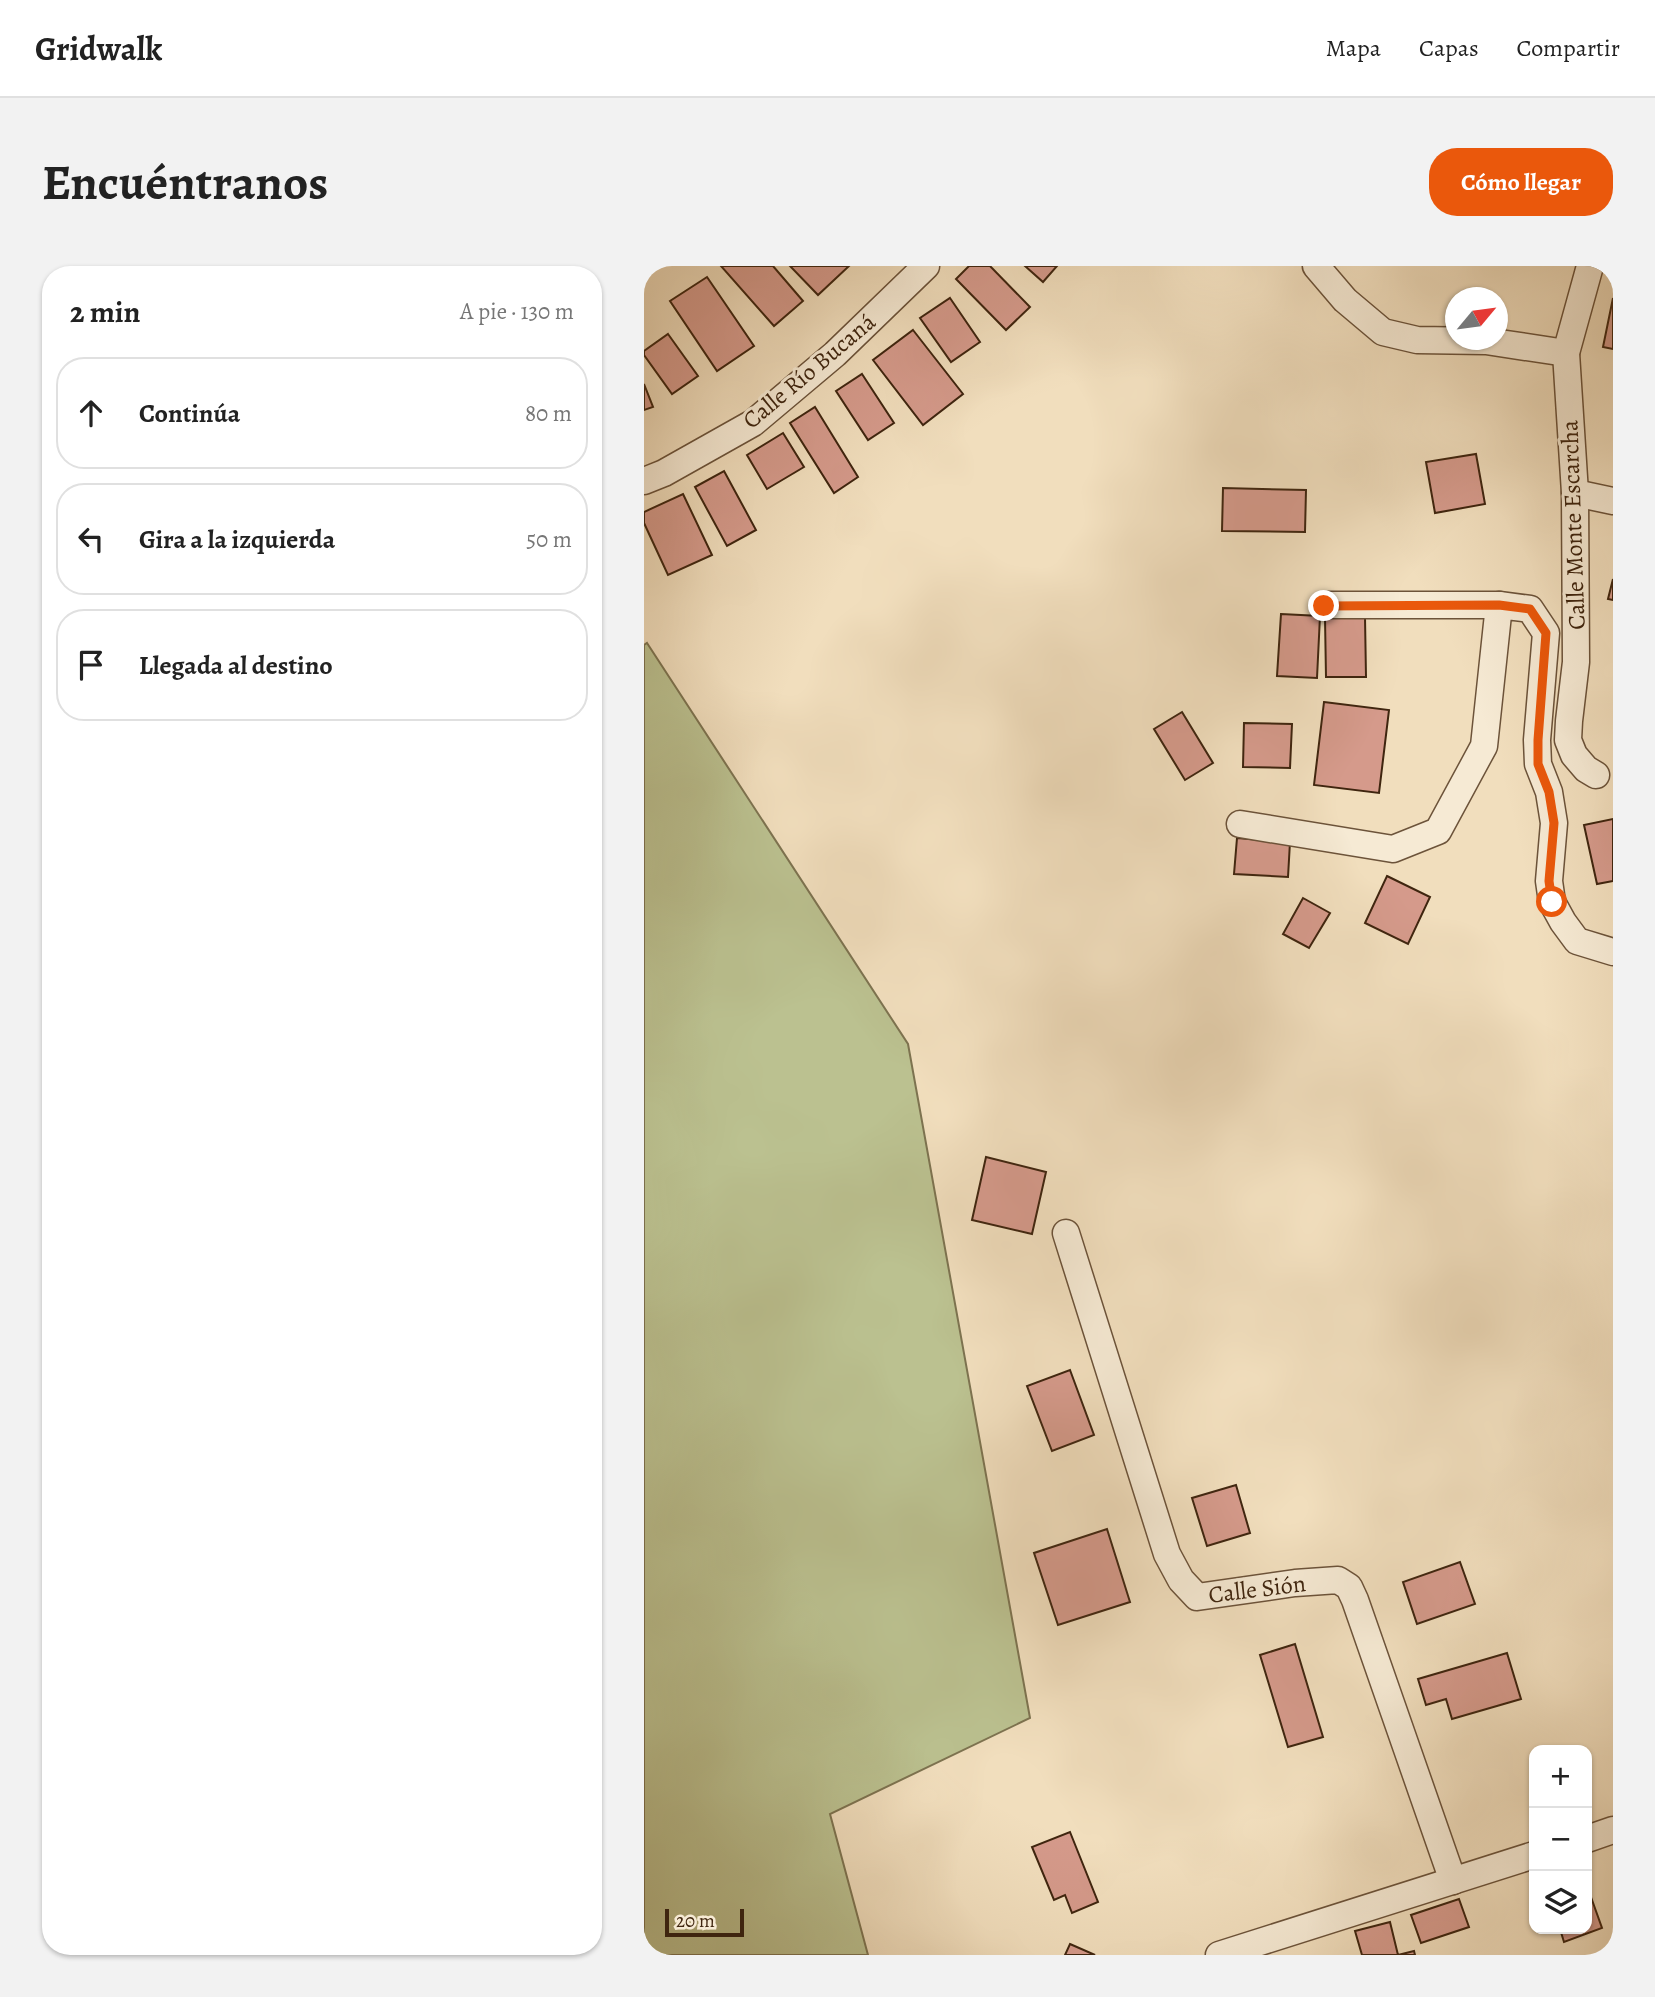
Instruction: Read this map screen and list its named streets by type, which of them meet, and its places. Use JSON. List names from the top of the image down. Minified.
{"streets":{"street":["Calle Río Bucaná","Calle Monte Escarcha","Calle Sión"]},"scale_bar":"20 m","north":"top right","page":{"header":"Gridwalk","nav":["Mapa","Capas","Compartir"],"buttons":"Cómo llegar","title":"Encuéntranos","heading":["2 min","A pie · 130 m"],"list":[["Continúa","80 m"],["Gira a la izquierda","50 m"],"Llegada al destino"],"map_buttons":["+","−"],"scale":"20 m"}}
